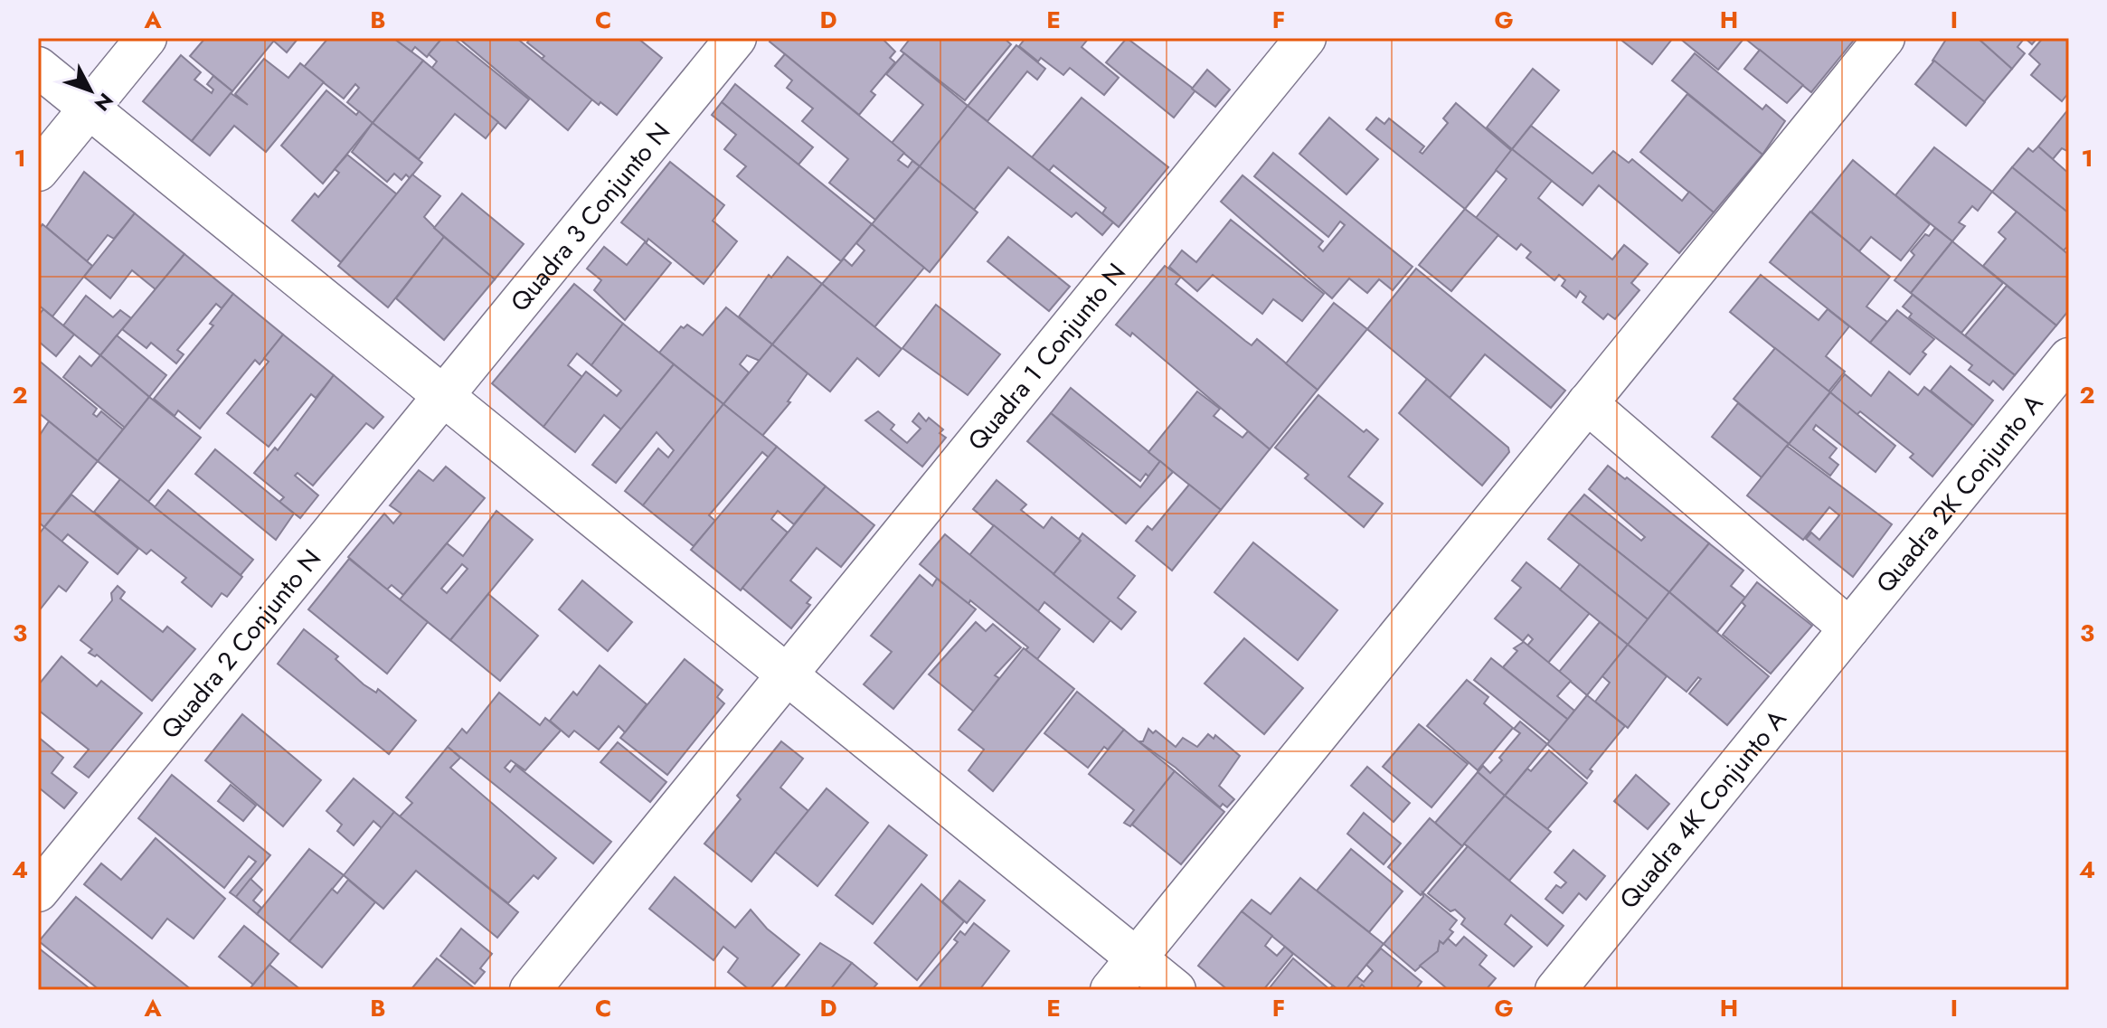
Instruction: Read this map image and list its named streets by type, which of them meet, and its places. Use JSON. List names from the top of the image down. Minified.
{"streets":{"street":["Quadra 3 Conjunto N","Quadra 1 Conjunto N","Quadra 2K Conjunto A","Quadra 2 Conjunto N","Quadra 4K Conjunto A"]},"crossings":[["Quadra 3 Conjunto N","Quadra 2 Conjunto N"],["Quadra 2K Conjunto A","Quadra 4K Conjunto A"]],"north":"bottom right","grid":{"columns":["A","B","C","D","E","F","G","H","I"],"rows":["1","2","3","4"]}}
